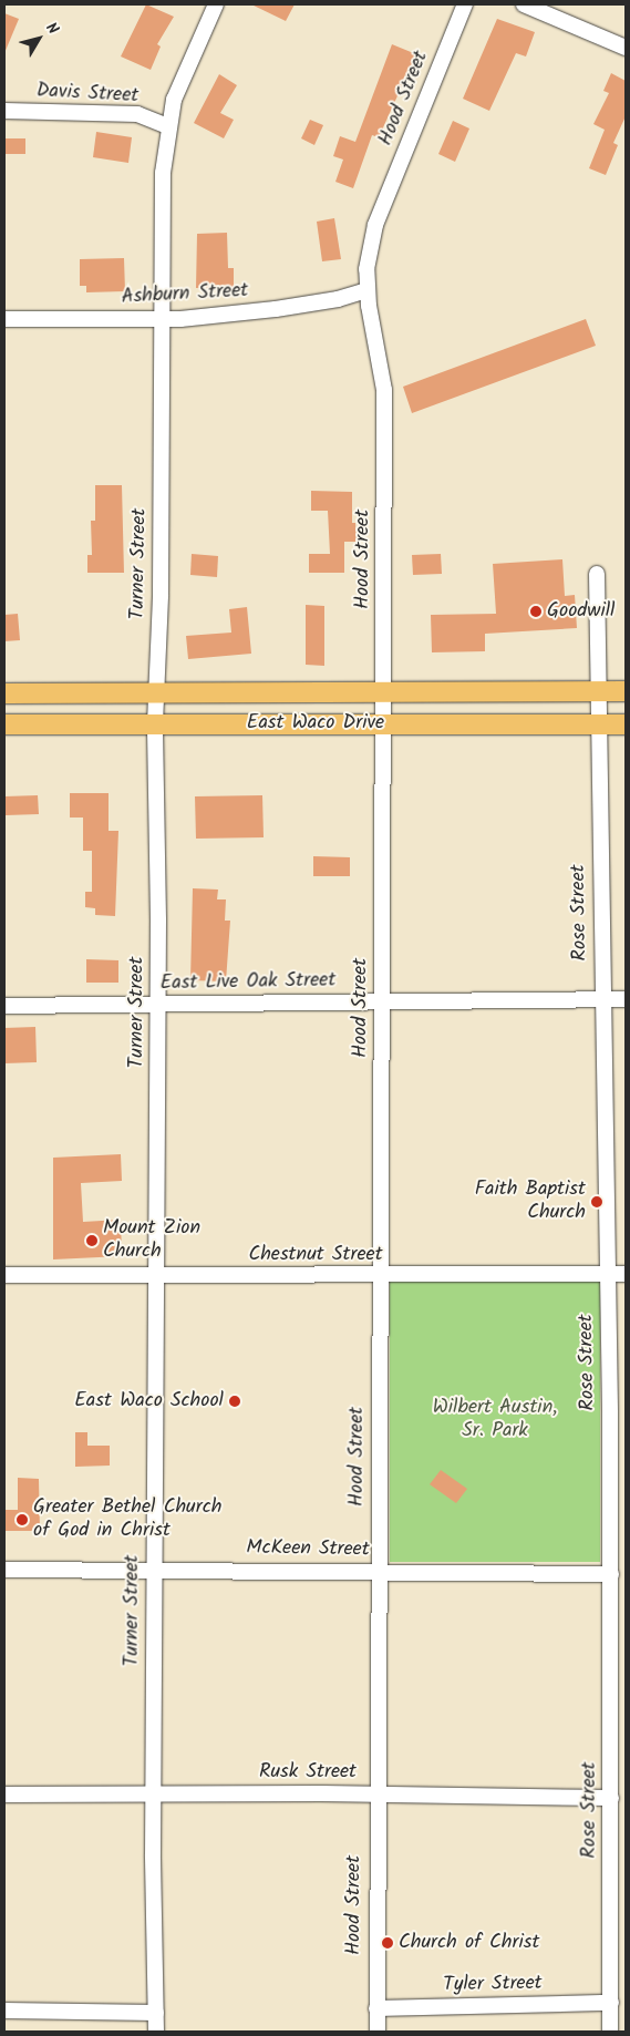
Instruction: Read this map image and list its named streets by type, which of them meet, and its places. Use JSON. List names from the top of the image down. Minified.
{"streets":{"main road":["East Waco Drive"],"street":["Davis Street","Hood Street","Ashburn Street","Turner Street","Rose Street","East Live Oak Street","Chestnut Street","McKeen Street","Rusk Street","Tyler Street"]},"crossings":[["Davis Street","Turner Street"],["Hood Street","Ashburn Street"],["Hood Street","East Waco Drive"],["Hood Street","East Live Oak Street"],["Hood Street","Chestnut Street"],["Hood Street","McKeen Street"],["Hood Street","Rusk Street"],["Hood Street","Tyler Street"],["Ashburn Street","Turner Street"],["Turner Street","East Waco Drive"],["Turner Street","East Live Oak Street"],["Turner Street","Chestnut Street"],["Turner Street","McKeen Street"],["Turner Street","Rusk Street"],["East Waco Drive","Rose Street"],["Rose Street","East Live Oak Street"],["Rose Street","Chestnut Street"],["Rose Street","McKeen Street"],["Rose Street","Rusk Street"],["Rose Street","Tyler Street"]],"parks":["Wilbert Austin, Sr. Park"],"places":["Goodwill","Faith Baptist Church","Mount Zion Church","East Waco School","Greater Bethel Church of God in Christ","Church of Christ"],"north":"top right"}
